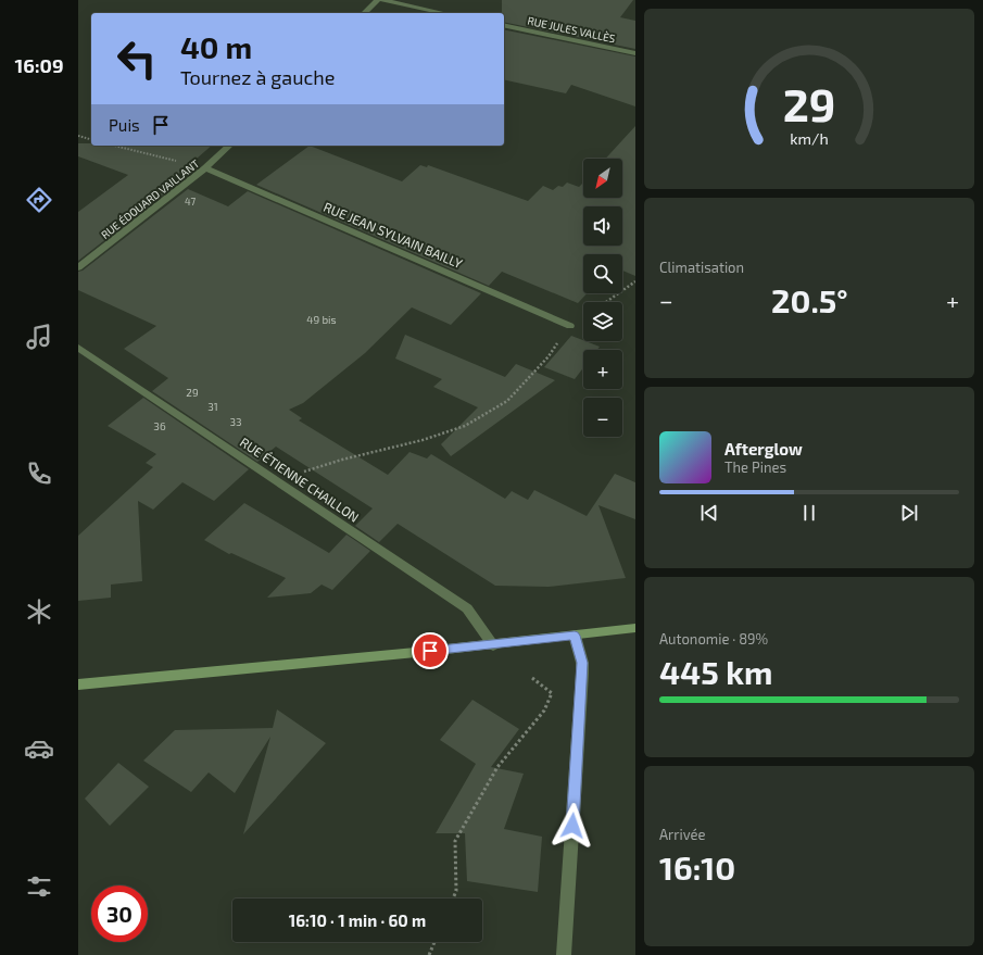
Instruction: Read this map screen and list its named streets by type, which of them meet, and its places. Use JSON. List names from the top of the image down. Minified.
{"streets":{"street":["RUE JULES VALLÈS","RUE ÉDOUARD VAILLANT","RUE JEAN SYLVAIN BAILLY","RUE ÉTIENNE CHAILLON"]},"crossings":[["RUE ÉDOUARD VAILLANT","RUE JEAN SYLVAIN BAILLY"]],"house_numbers":["47","49 bis","29","31","33","36"],"north":"bottom left","page":{"tabs":"16:09","turn":["40 m","Tournez à gauche"],"then":"Puis","map_buttons":["+","−"],"tile":["Climatisation",["Autonomie · 89%","445 km"],["Arrivée","16:10"]],"heat":["−","20.5°","+"],"song":["Afterglow","The Pines"],"limit":"30","trip":"16:10 · 1 min · 60 m","gauge":["29","km/h"]}}
